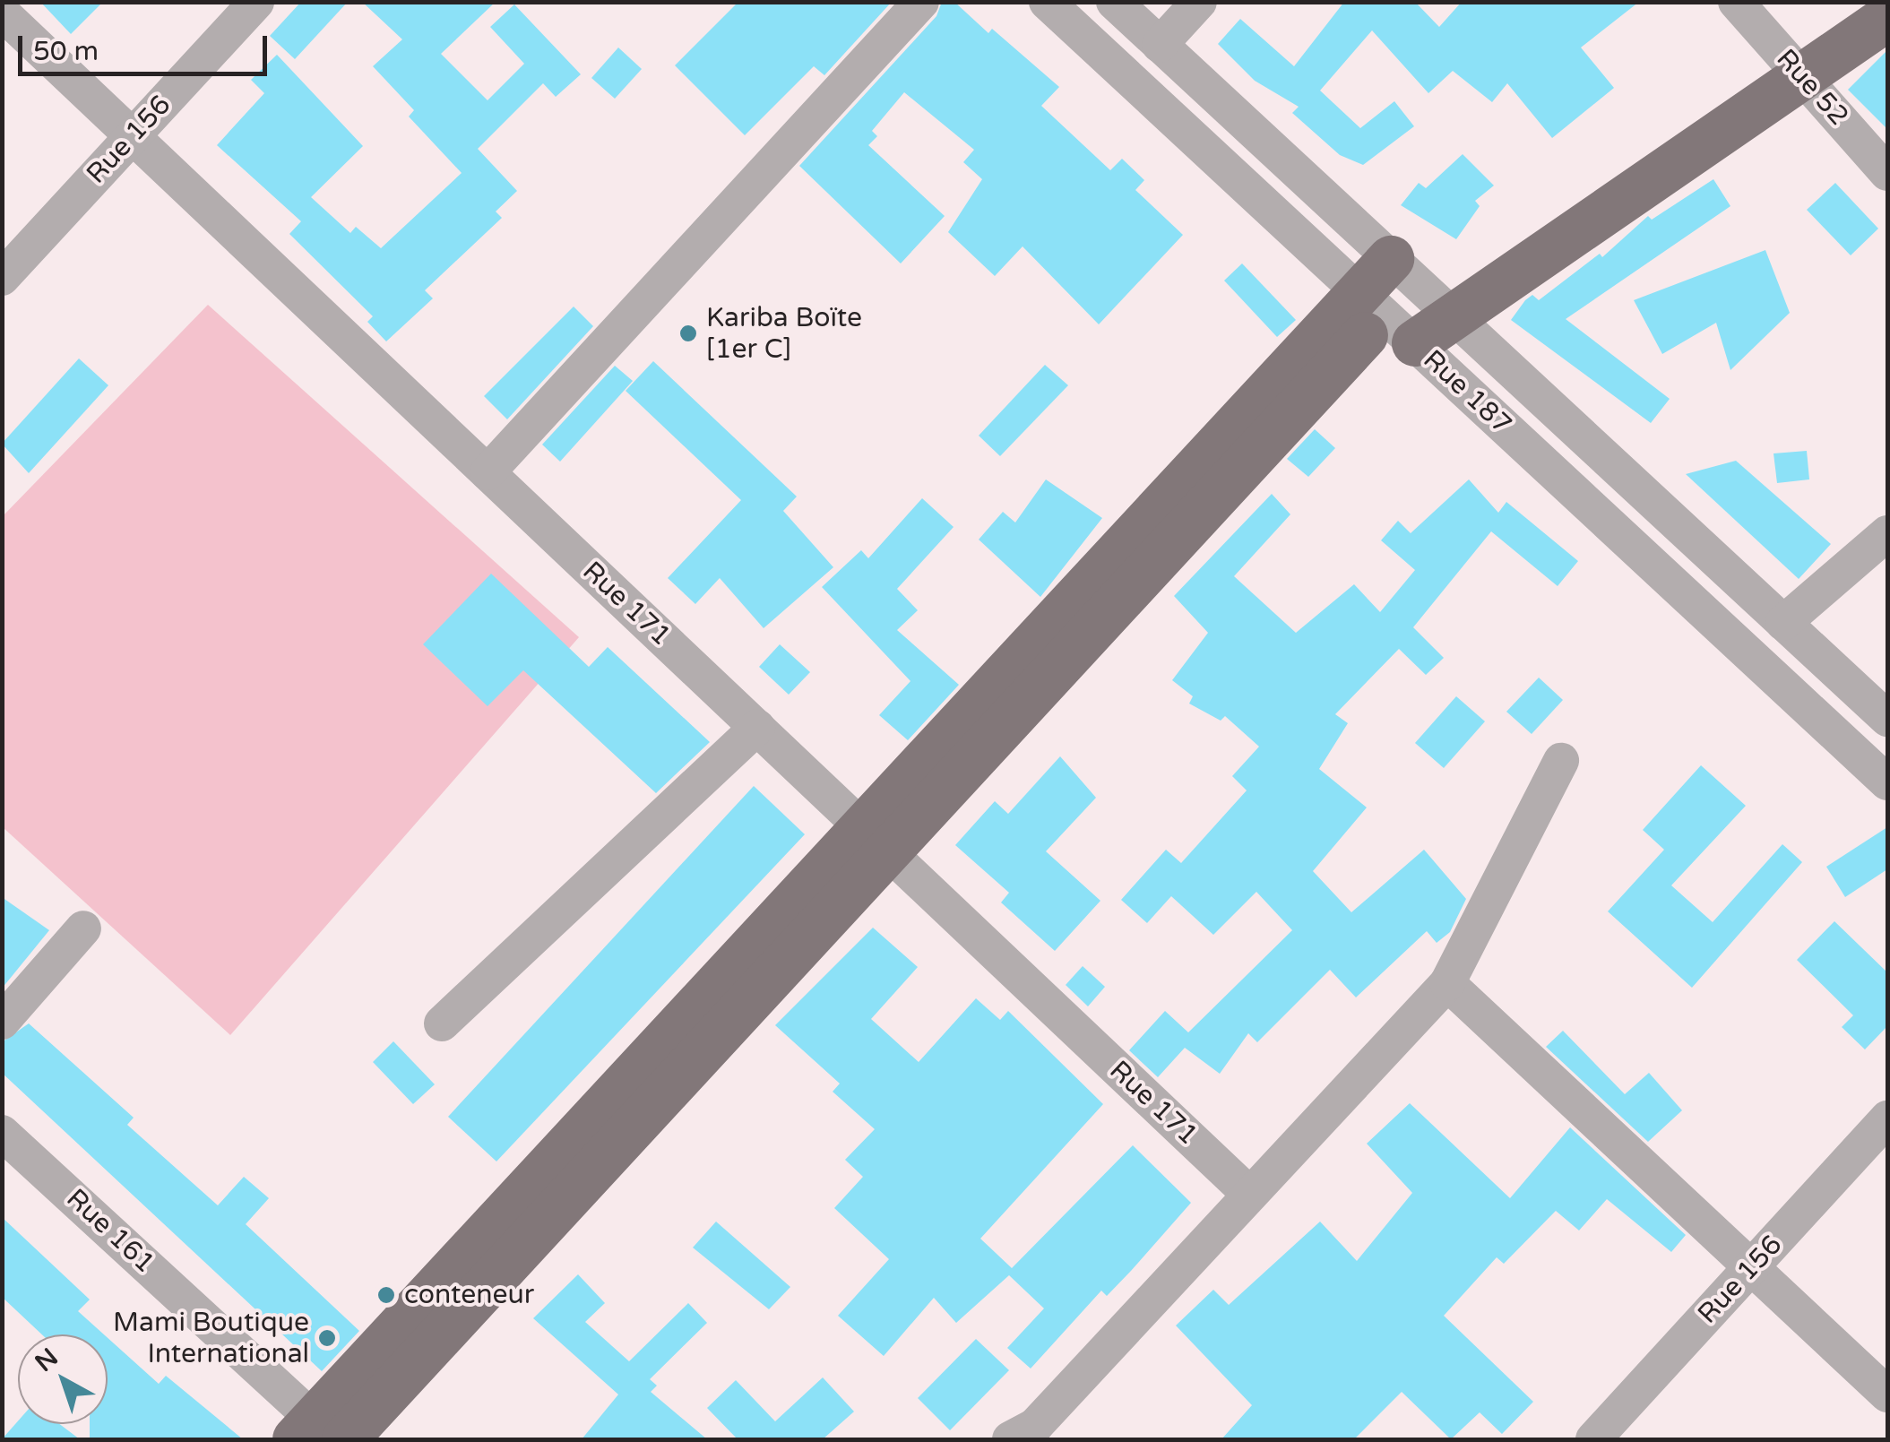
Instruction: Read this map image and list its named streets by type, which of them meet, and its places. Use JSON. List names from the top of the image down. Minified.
{"streets":{"street":["Rue 52","Rue 156","Rue 187","Rue 171","Rue 161"]},"crossings":[["Rue 156","Rue 171"]],"places":["Kariba Boïte [1er C]","conteneur","Mami Boutique International"],"scale_bar":"50 m","north":"top left"}
